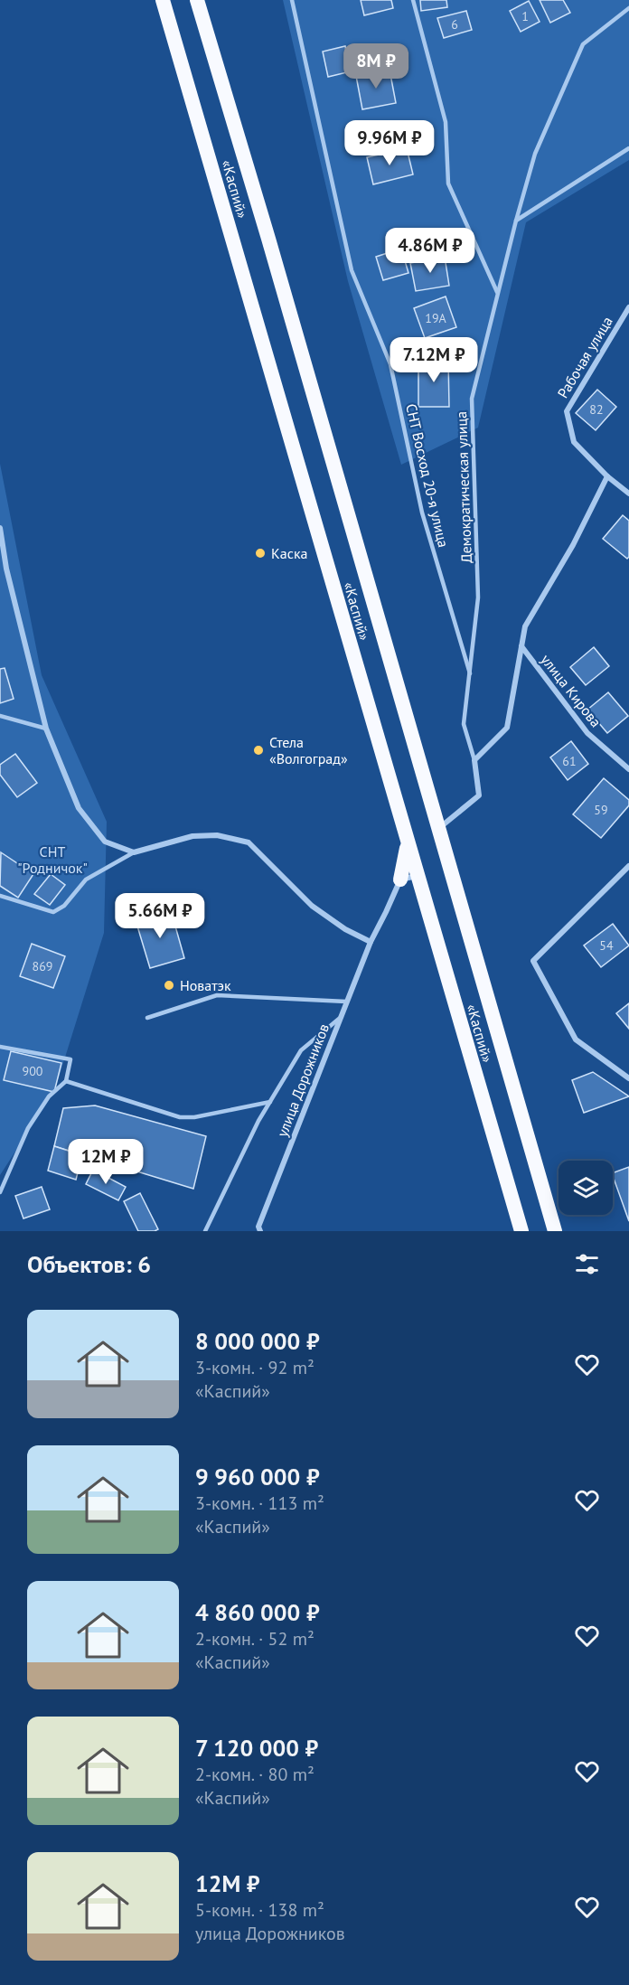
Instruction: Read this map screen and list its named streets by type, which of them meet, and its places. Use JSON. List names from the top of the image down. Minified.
{"streets":{"highway":["«Каспий»"],"street":["Рабочая улица","улица Кирова","улица Дорожников"],"lane":["СНТ Восход 20-я улица","Демократическая улица"]},"crossings":[["СНТ Восход 20-я улица","Демократическая улица"]],"parks":["СНТ \"Родничок\""],"places":["Каска","Стела «Волгоград»","Новатэк"],"house_numbers":["1","6","19А","82","61","59","54","869","900"],"page":{"price":["8M ₽","9.96M ₽","4.86M ₽","7.12M ₽","5.66M ₽","12M ₽"],"heading":"Объектов: 6","list":[{"name":"8 000 000 ₽","note":"3-комн. · 92 m² · «Каспий»"},{"name":"9 960 000 ₽","note":"3-комн. · 113 m² · «Каспий»"},{"name":"4 860 000 ₽","note":"2-комн. · 52 m² · «Каспий»"},{"name":"7 120 000 ₽","note":"2-комн. · 80 m² · «Каспий»"},{"name":"12M ₽","note":"5-комн. · 138 m² · улица Дорожников"}]}}
